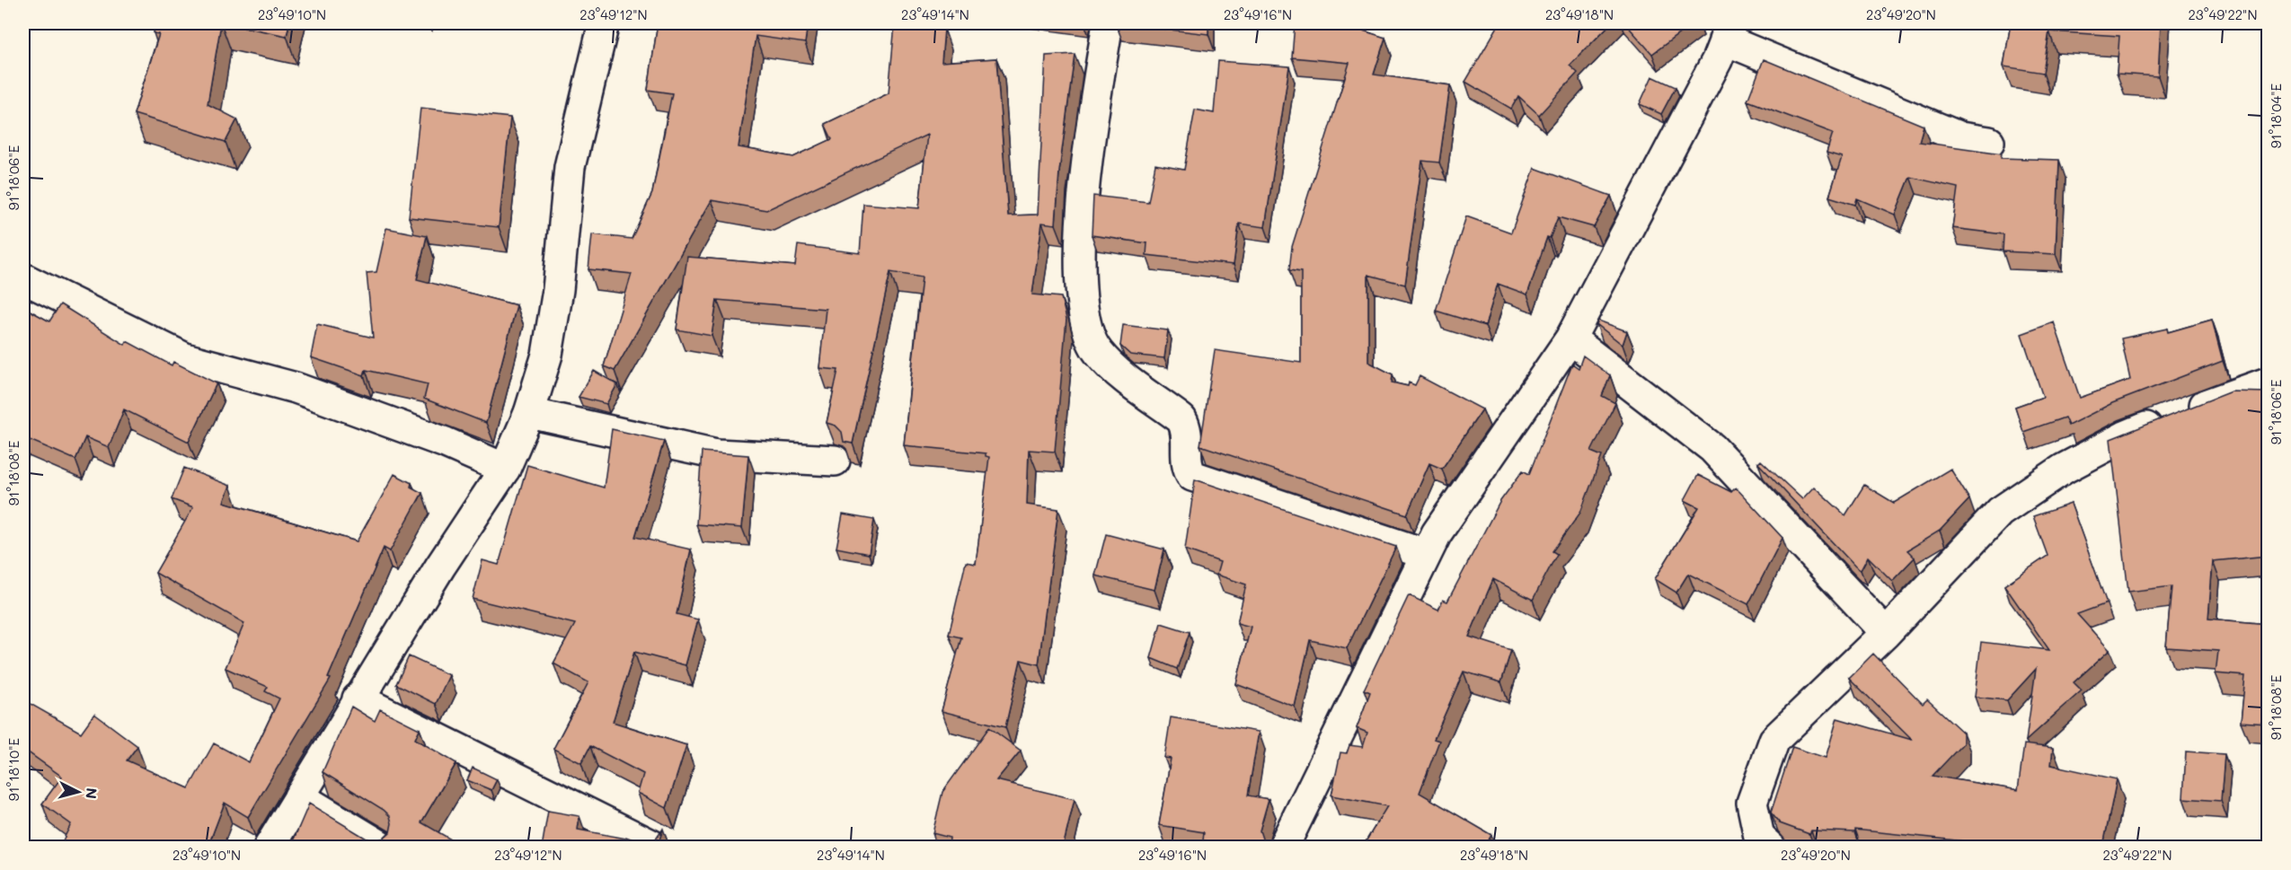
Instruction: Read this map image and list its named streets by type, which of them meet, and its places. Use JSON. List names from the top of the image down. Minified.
{"north":"right","coordinates":["23°49'10\"N","23°49'12\"N","23°49'14\"N","23°49'16\"N","23°49'18\"N","23°49'20\"N","23°49'22\"N","91°18'04\"E","91°18'06\"E","91°18'08\"E","91°18'10\"E"]}
